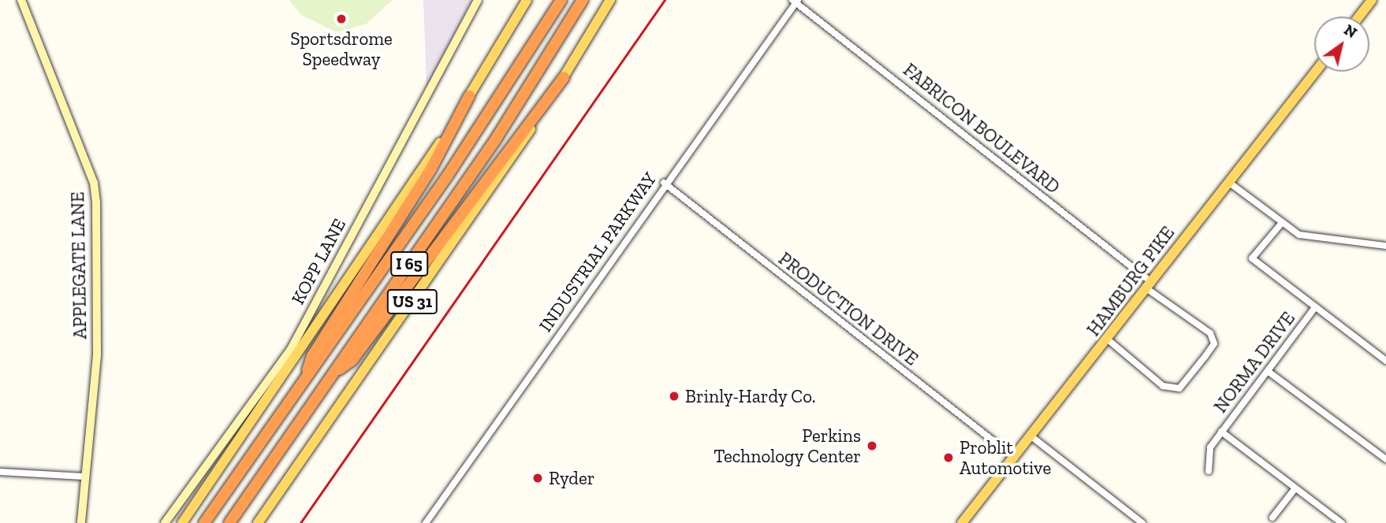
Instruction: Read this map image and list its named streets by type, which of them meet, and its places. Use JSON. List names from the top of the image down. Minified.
{"streets":{"highway":["I 65"],"main road":["HAMBURG PIKE","US 31"],"street":["FABRICON BOULEVARD","INDUSTRIAL PARKWAY","KOPP LANE","APPLEGATE LANE","PRODUCTION DRIVE","NORMA DRIVE"]},"crossings":[["FABRICON BOULEVARD","INDUSTRIAL PARKWAY"],["FABRICON BOULEVARD","HAMBURG PIKE"],["INDUSTRIAL PARKWAY","PRODUCTION DRIVE"],["HAMBURG PIKE","PRODUCTION DRIVE"]],"places":["Sportsdrome Speedway","Brinly-Hardy Co.","Perkins Technology Center","Problit Automotive","Ryder"],"north":"top right"}
